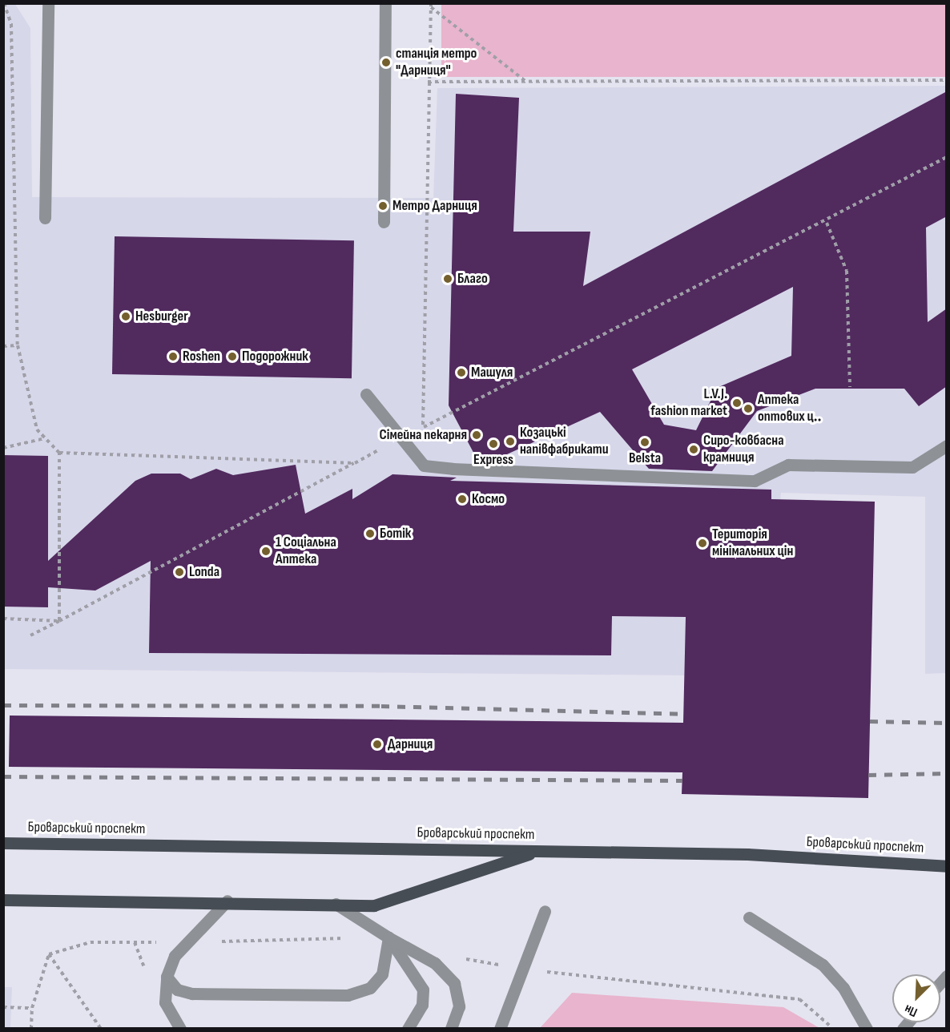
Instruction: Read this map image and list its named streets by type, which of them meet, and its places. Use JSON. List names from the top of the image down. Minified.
{"streets":{"main road":["Броварський проспект"]},"places":["станція метро \"Дарниця\"","Метро Дарниця","Благо","Hesburger","Roshen","Подорожник","Машуля","L.V.J. fashion market","Аптека оптових ц‥","Сімейна пекарня","Козацькі напівфабрикати","Belsta","Express","Сиро-ковбасна крамниця","Космо","Ботік","Територія мінімальних цін","1 Соціальна Аптека","Londa","Дарниця"],"north":"bottom left"}
